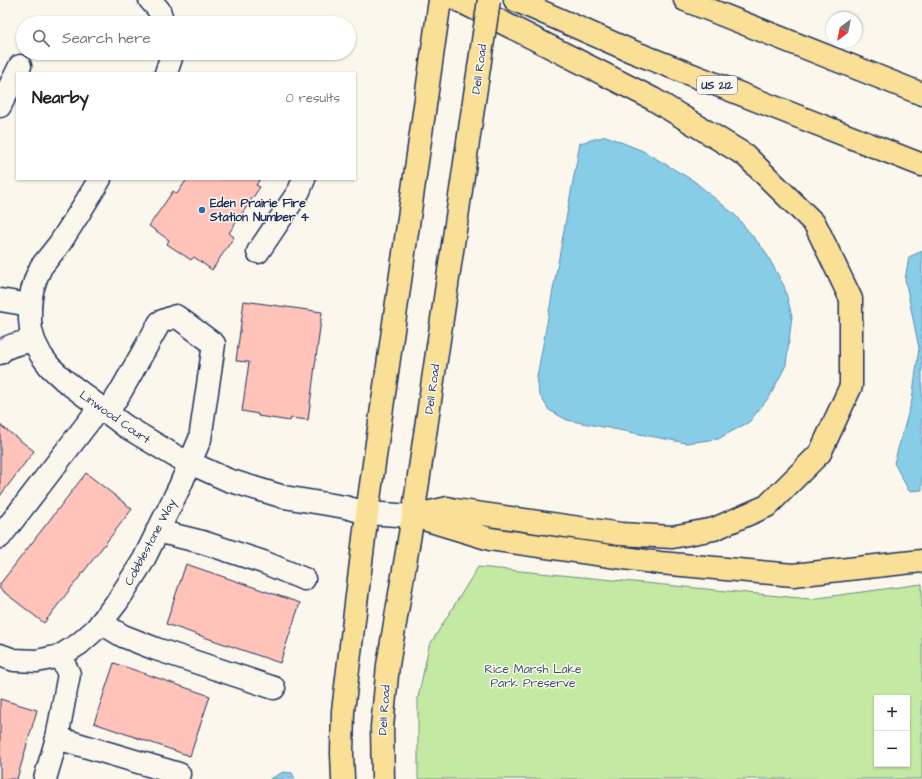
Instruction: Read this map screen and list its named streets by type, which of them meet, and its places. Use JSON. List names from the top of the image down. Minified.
{"streets":{"main road":["Dell Road","US 212"],"street":["Linwood Court","Cobblestone Way"]},"crossings":[["Dell Road","Linwood Court"],["Linwood Court","Cobblestone Way"]],"parks":["Rice Marsh Lake Park Preserve"],"places":["Eden Prairie Fire Station Number 4"],"north":"bottom left","page":{"search":"Search here","heading":["Nearby","0 results"],"map_buttons":["+","−"]}}
